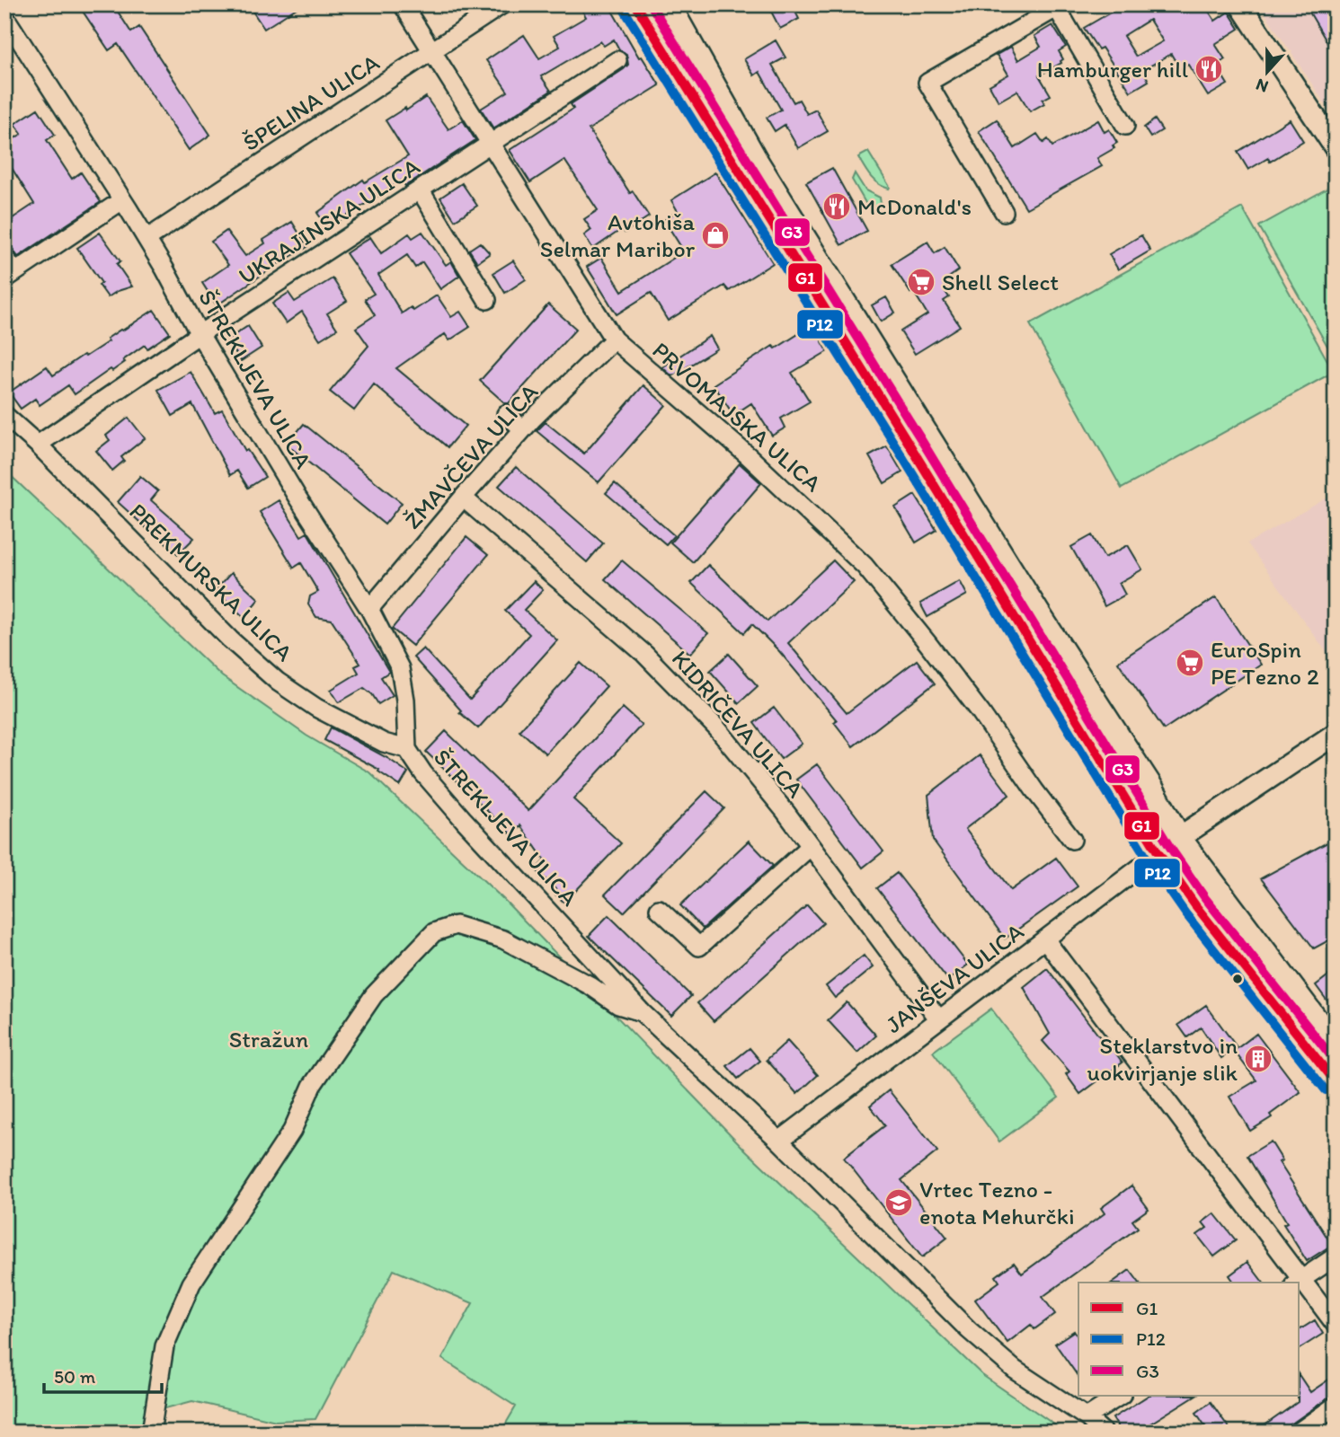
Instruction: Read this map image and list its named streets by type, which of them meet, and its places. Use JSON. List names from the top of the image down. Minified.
{"streets":{"street":["ŠPELINA ULICA","UKRAJINSKA ULICA","ŠTREKLJEVA ULICA","PRVOMAJSKA ULICA","ŽMAVČEVA ULICA","PREKMURSKA ULICA","KIDRIČEVA ULICA","JANŠEVA ULICA"]},"crossings":[["ŠPELINA ULICA","ŠTREKLJEVA ULICA"],["ŠPELINA ULICA","PRVOMAJSKA ULICA"],["UKRAJINSKA ULICA","ŠTREKLJEVA ULICA"],["UKRAJINSKA ULICA","PRVOMAJSKA ULICA"],["UKRAJINSKA ULICA","PREKMURSKA ULICA"],["ŠTREKLJEVA ULICA","ŽMAVČEVA ULICA"],["ŠTREKLJEVA ULICA","PREKMURSKA ULICA"],["ŠTREKLJEVA ULICA","JANŠEVA ULICA"],["PRVOMAJSKA ULICA","ŽMAVČEVA ULICA"],["ŽMAVČEVA ULICA","KIDRIČEVA ULICA"],["KIDRIČEVA ULICA","JANŠEVA ULICA"]],"parks":["Stražun"],"places":{"restaurant":["Hamburger hill","McDonald's"],"shop":["Avtohiša Selmar Maribor"],"supermarket":["Shell Select","EuroSpin PE Tezno 2"],"building":["Steklarstvo in uokvirjanje slik"],"school or university":["Vrtec Tezno - enota Mehurčki"]},"lines":["transit line G1","transit line G3","transit line P12"],"legend":["G1","P12","G3"],"scale_bar":"50 m","north":"bottom"}
